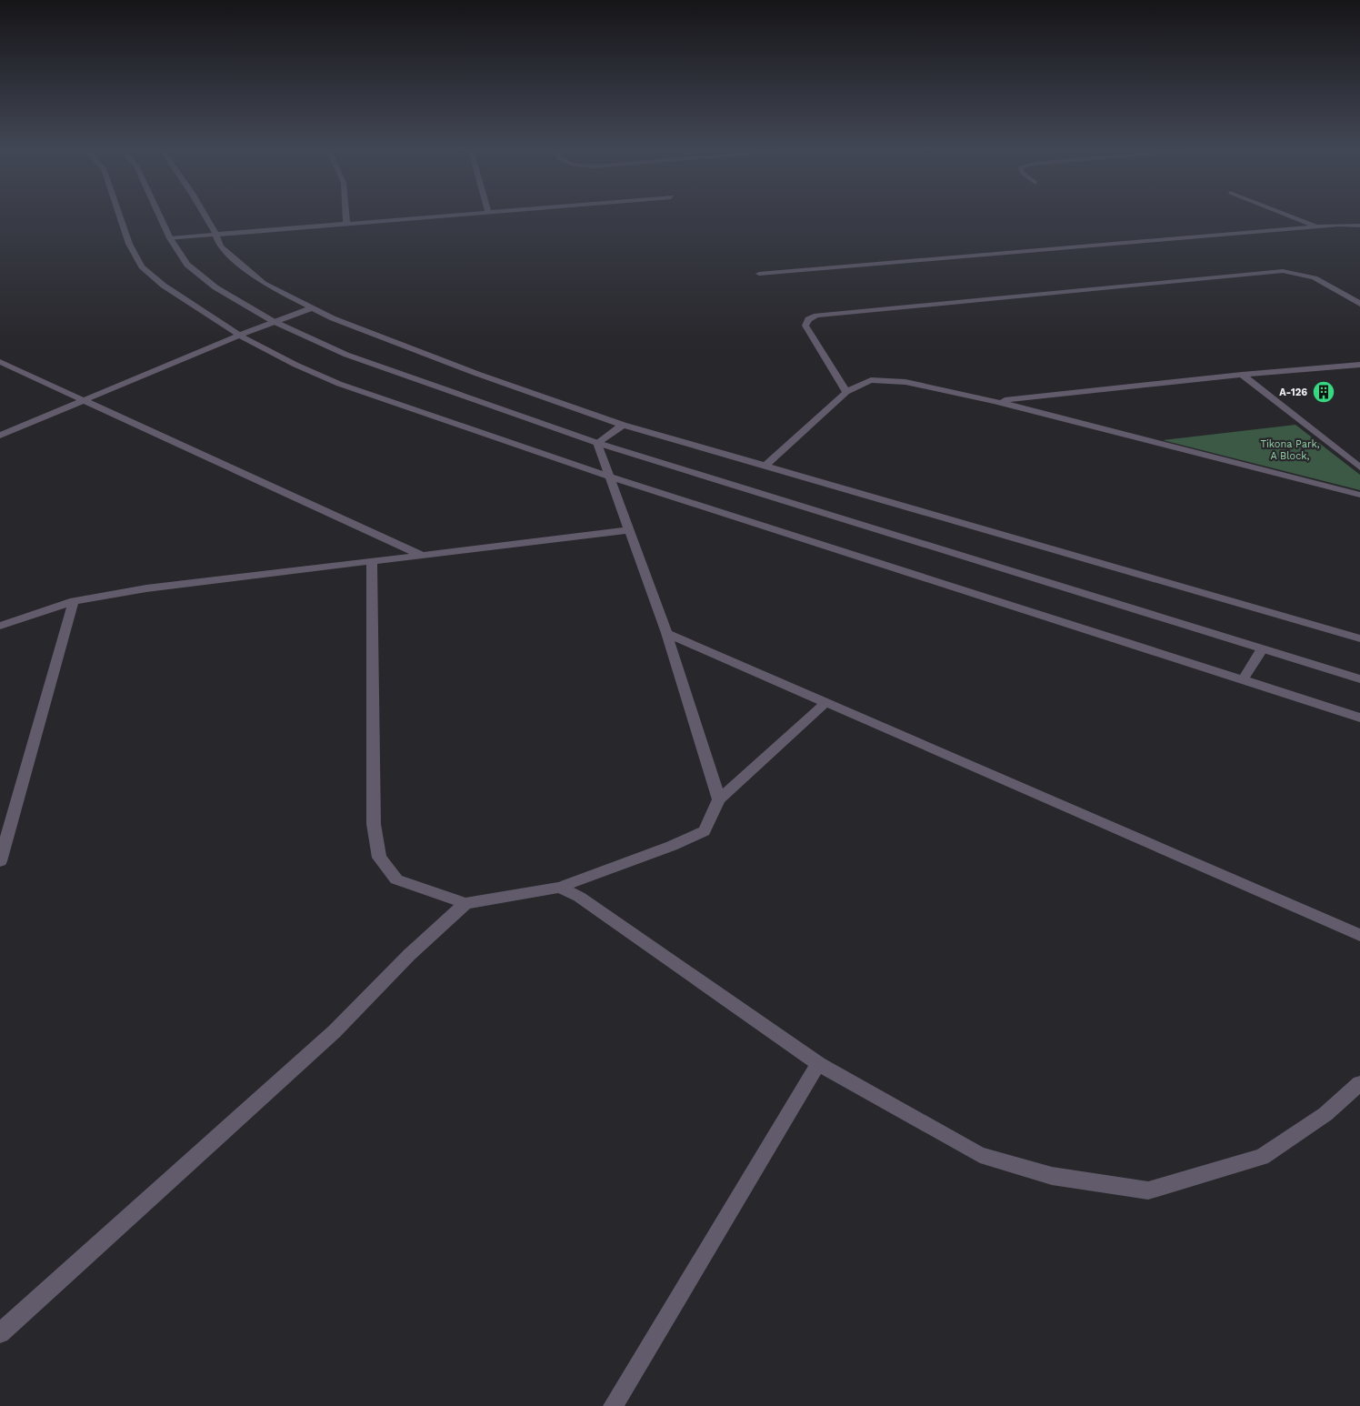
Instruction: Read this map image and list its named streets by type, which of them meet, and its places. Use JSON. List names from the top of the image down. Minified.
{"parks":["Tikona Park, A Block,"],"places":{"building":["A-126"]}}
